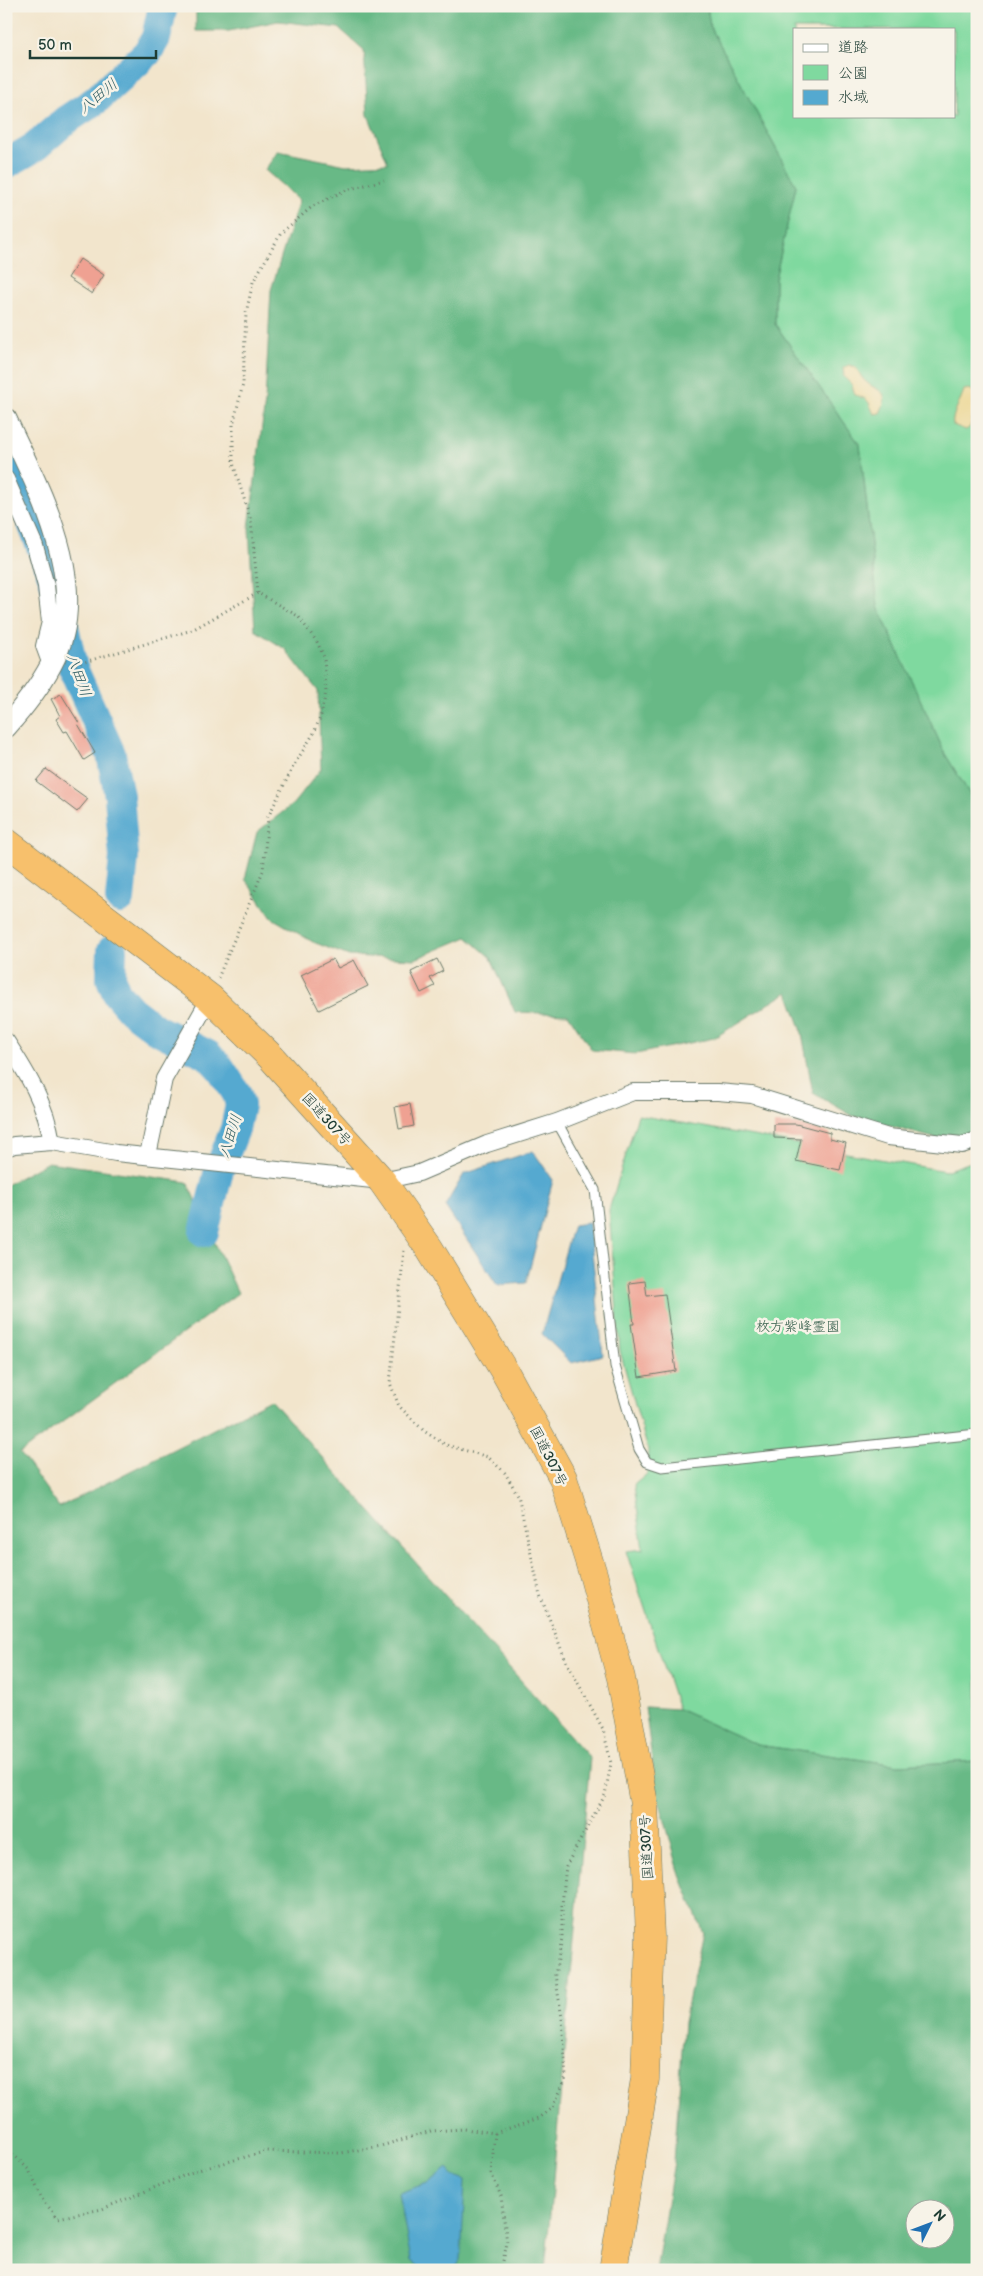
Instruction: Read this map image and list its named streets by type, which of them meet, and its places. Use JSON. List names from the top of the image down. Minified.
{"streets":{"highway":["国道307号"]},"water":["八田川"],"parks":["枚方紫峰霊園"],"legend":["道路","公園","水域"],"scale_bar":"50 m","north":"top right"}
